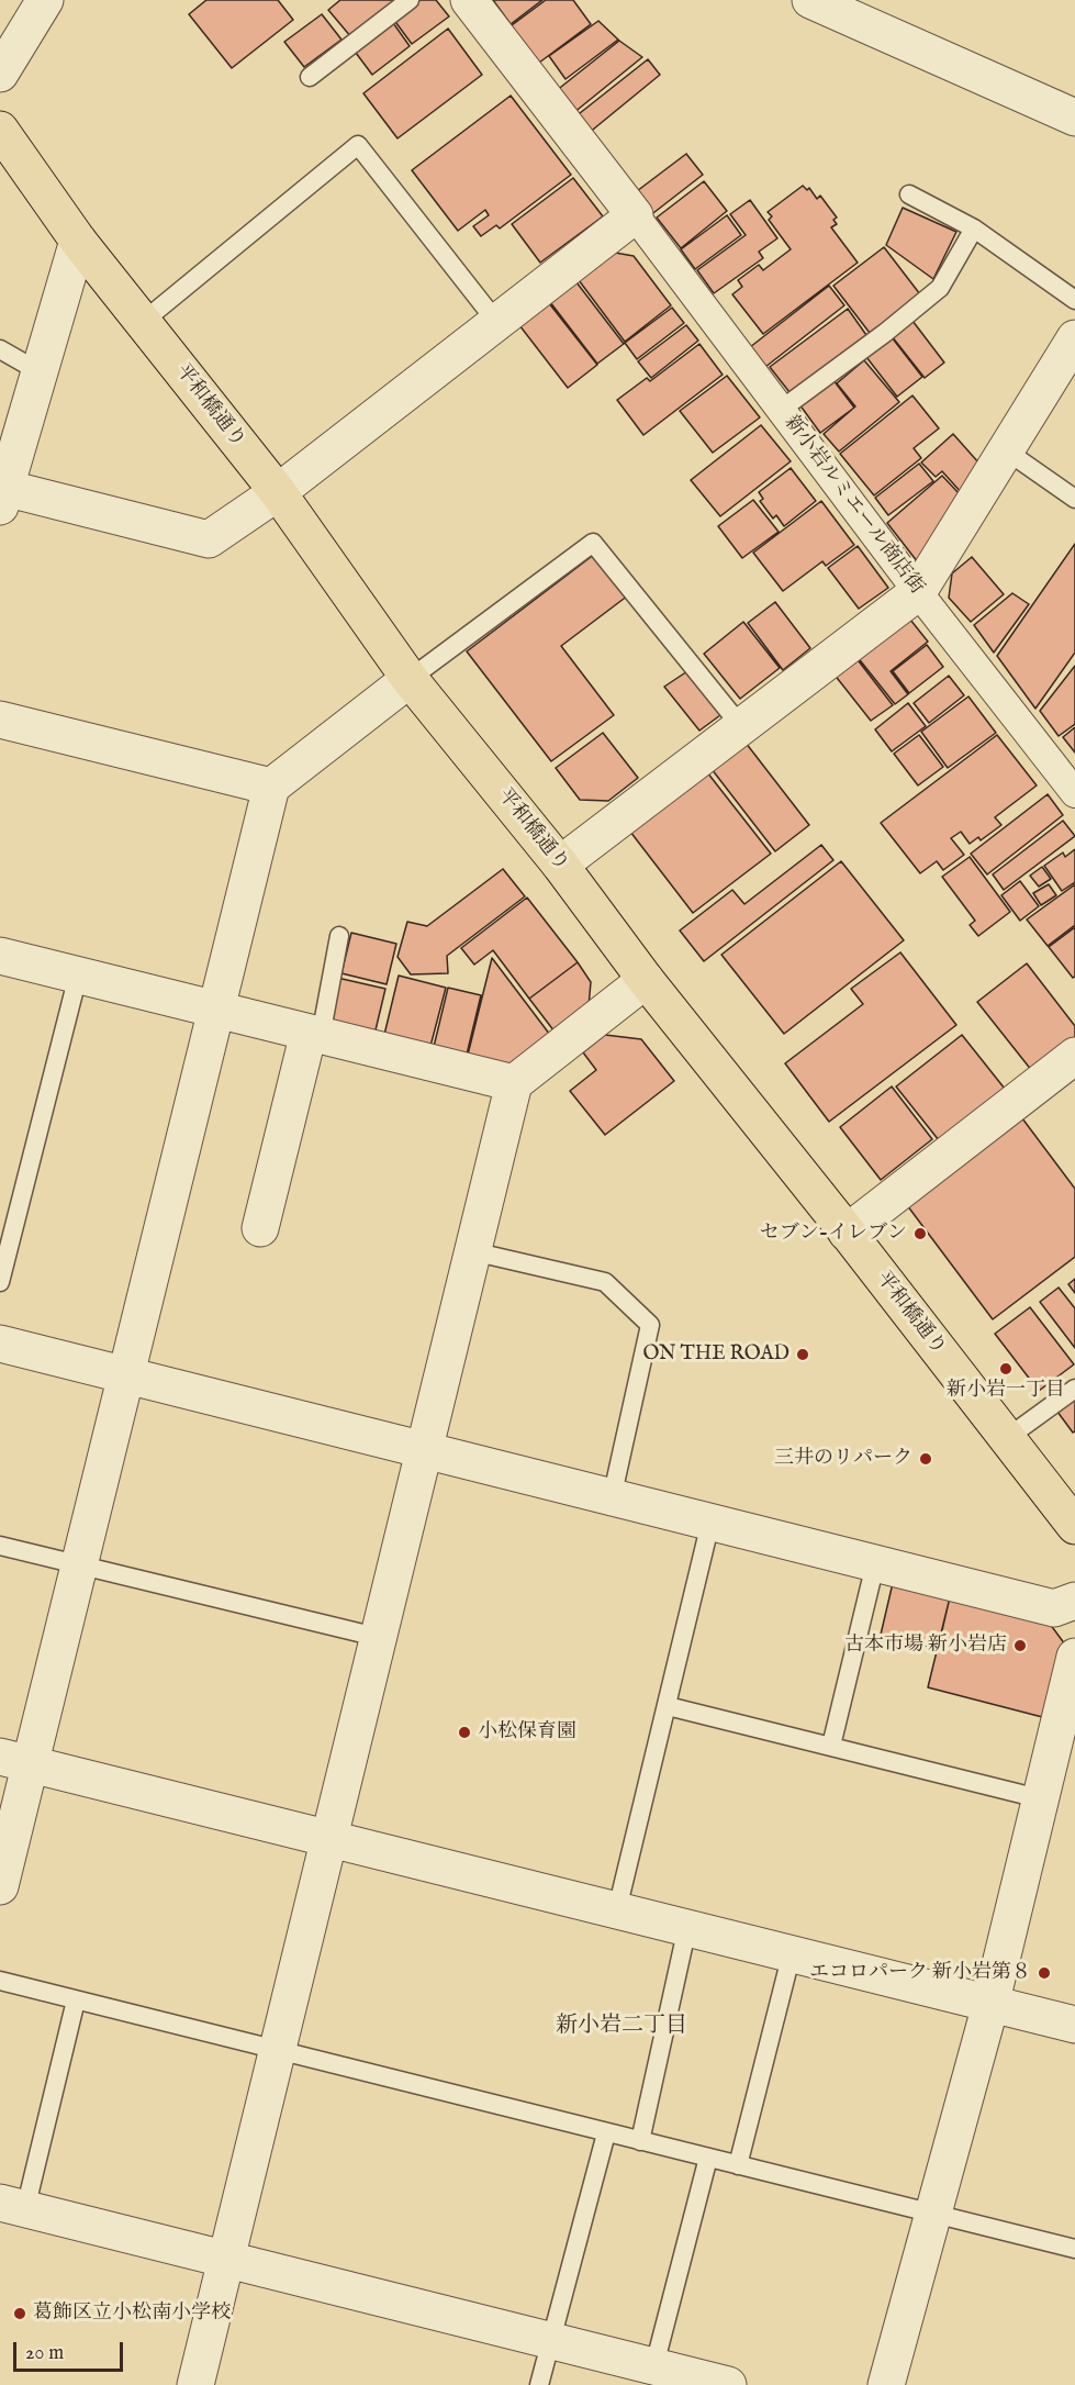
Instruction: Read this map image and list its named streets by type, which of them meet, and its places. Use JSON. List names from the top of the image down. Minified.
{"streets":{"main road":["平和橋通り"],"street":["新小岩ルミエール商店街"]},"districts":["新小岩二丁目"],"places":["セブン-イレブン","ON THE ROAD","新小岩一丁目","三井のリパーク","古本市場 新小岩店","小松保育園","エコロパーク 新小岩第８","葛飾区立小松南小学校"],"scale_bar":"20 m"}
